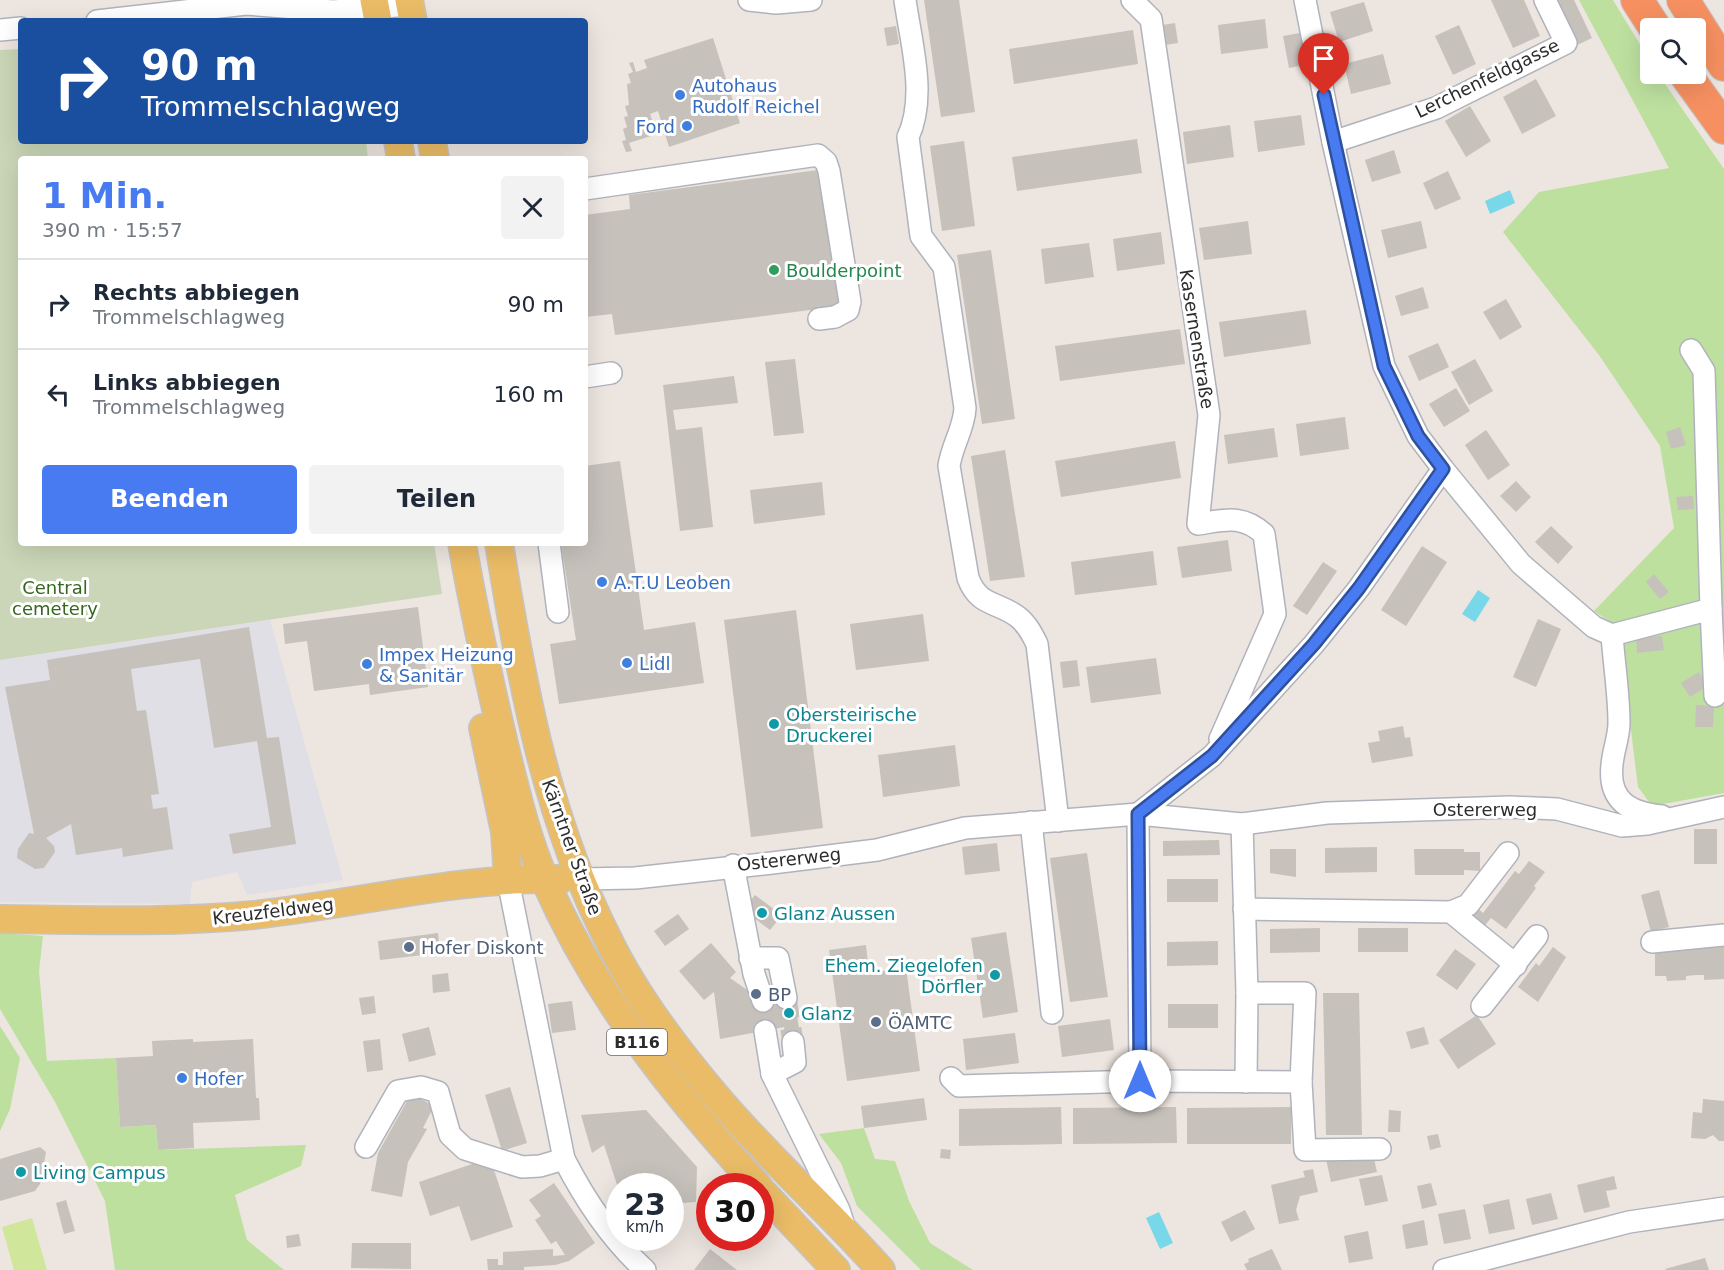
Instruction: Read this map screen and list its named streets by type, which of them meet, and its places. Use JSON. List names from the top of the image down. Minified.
{"streets":{"main road":["Ostererweg","Kärntner Straße","Kreuzfeldweg","B116"],"street":["Lerchenfeldgasse","Kasernenstraße"]},"crossings":[["Ostererweg","Kärntner Straße"],["Ostererweg","Kreuzfeldweg"],["Kärntner Straße","Kreuzfeldweg"]],"parks":["Central cemetery"],"places":["Autohaus Rudolf Reichel","Ford","Boulderpoint","A.T.U Leoben","Lidl","Impex Heizung & Sanitär","Obersteirische Druckerei","Glanz Aussen","Hofer Diskont","Ehem. Ziegelofen Dörfler","BP","Glanz","ÖAMTC","Hofer","Living Campus"],"page":{"turn":["90 m","Trommelschlagweg"],"heading":["1 Min.","390 m · 15:57"],"list":[{"name":"Rechts abbiegen","note":"Trommelschlagweg","value":"90 m"},{"name":"Links abbiegen","note":"Trommelschlagweg","value":"160 m"}],"buttons":["Beenden","Teilen"],"speed":"23 km/h","limit":"30"}}
